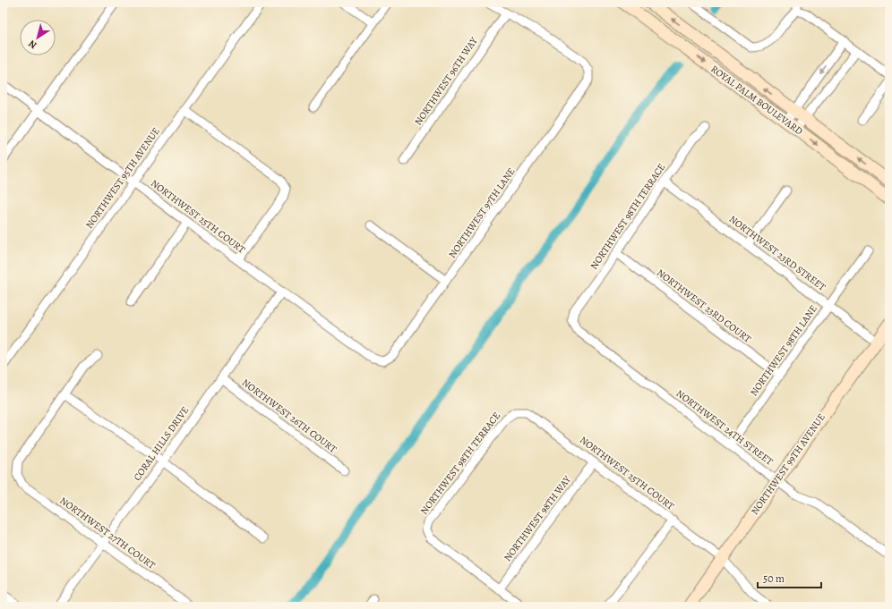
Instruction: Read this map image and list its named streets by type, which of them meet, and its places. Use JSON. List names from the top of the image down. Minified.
{"streets":{"main road":["ROYAL PALM BOULEVARD","NORTHWEST 99TH AVENUE"],"street":["NORTHWEST 96TH WAY","NORTHWEST 95TH AVENUE","NORTHWEST 97TH LANE","NORTHWEST 25TH COURT","NORTHWEST 98TH TERRACE","NORTHWEST 23RD STREET","NORTHWEST 23RD COURT","NORTHWEST 98TH LANE","NORTHWEST 26TH COURT","NORTHWEST 24TH STREET","CORAL HILLS DRIVE","NORTHWEST 98TH WAY","NORTHWEST 27TH COURT"]},"crossings":[["NORTHWEST 96TH WAY","NORTHWEST 97TH LANE"],["NORTHWEST 95TH AVENUE","NORTHWEST 25TH COURT"],["NORTHWEST 97TH LANE","NORTHWEST 25TH COURT"],["NORTHWEST 25TH COURT","NORTHWEST 98TH TERRACE"],["NORTHWEST 25TH COURT","CORAL HILLS DRIVE"],["NORTHWEST 25TH COURT","NORTHWEST 99TH AVENUE"],["NORTHWEST 25TH COURT","NORTHWEST 98TH WAY"],["NORTHWEST 98TH TERRACE","NORTHWEST 23RD STREET"],["NORTHWEST 98TH TERRACE","NORTHWEST 23RD COURT"],["NORTHWEST 98TH TERRACE","NORTHWEST 24TH STREET"],["NORTHWEST 98TH TERRACE","NORTHWEST 98TH WAY"],["NORTHWEST 23RD STREET","NORTHWEST 98TH LANE"],["NORTHWEST 23RD STREET","NORTHWEST 99TH AVENUE"],["NORTHWEST 23RD COURT","NORTHWEST 98TH LANE"],["NORTHWEST 98TH LANE","NORTHWEST 24TH STREET"],["NORTHWEST 26TH COURT","CORAL HILLS DRIVE"],["NORTHWEST 24TH STREET","NORTHWEST 99TH AVENUE"],["CORAL HILLS DRIVE","NORTHWEST 27TH COURT"]],"scale_bar":"50 m","north":"bottom left"}
